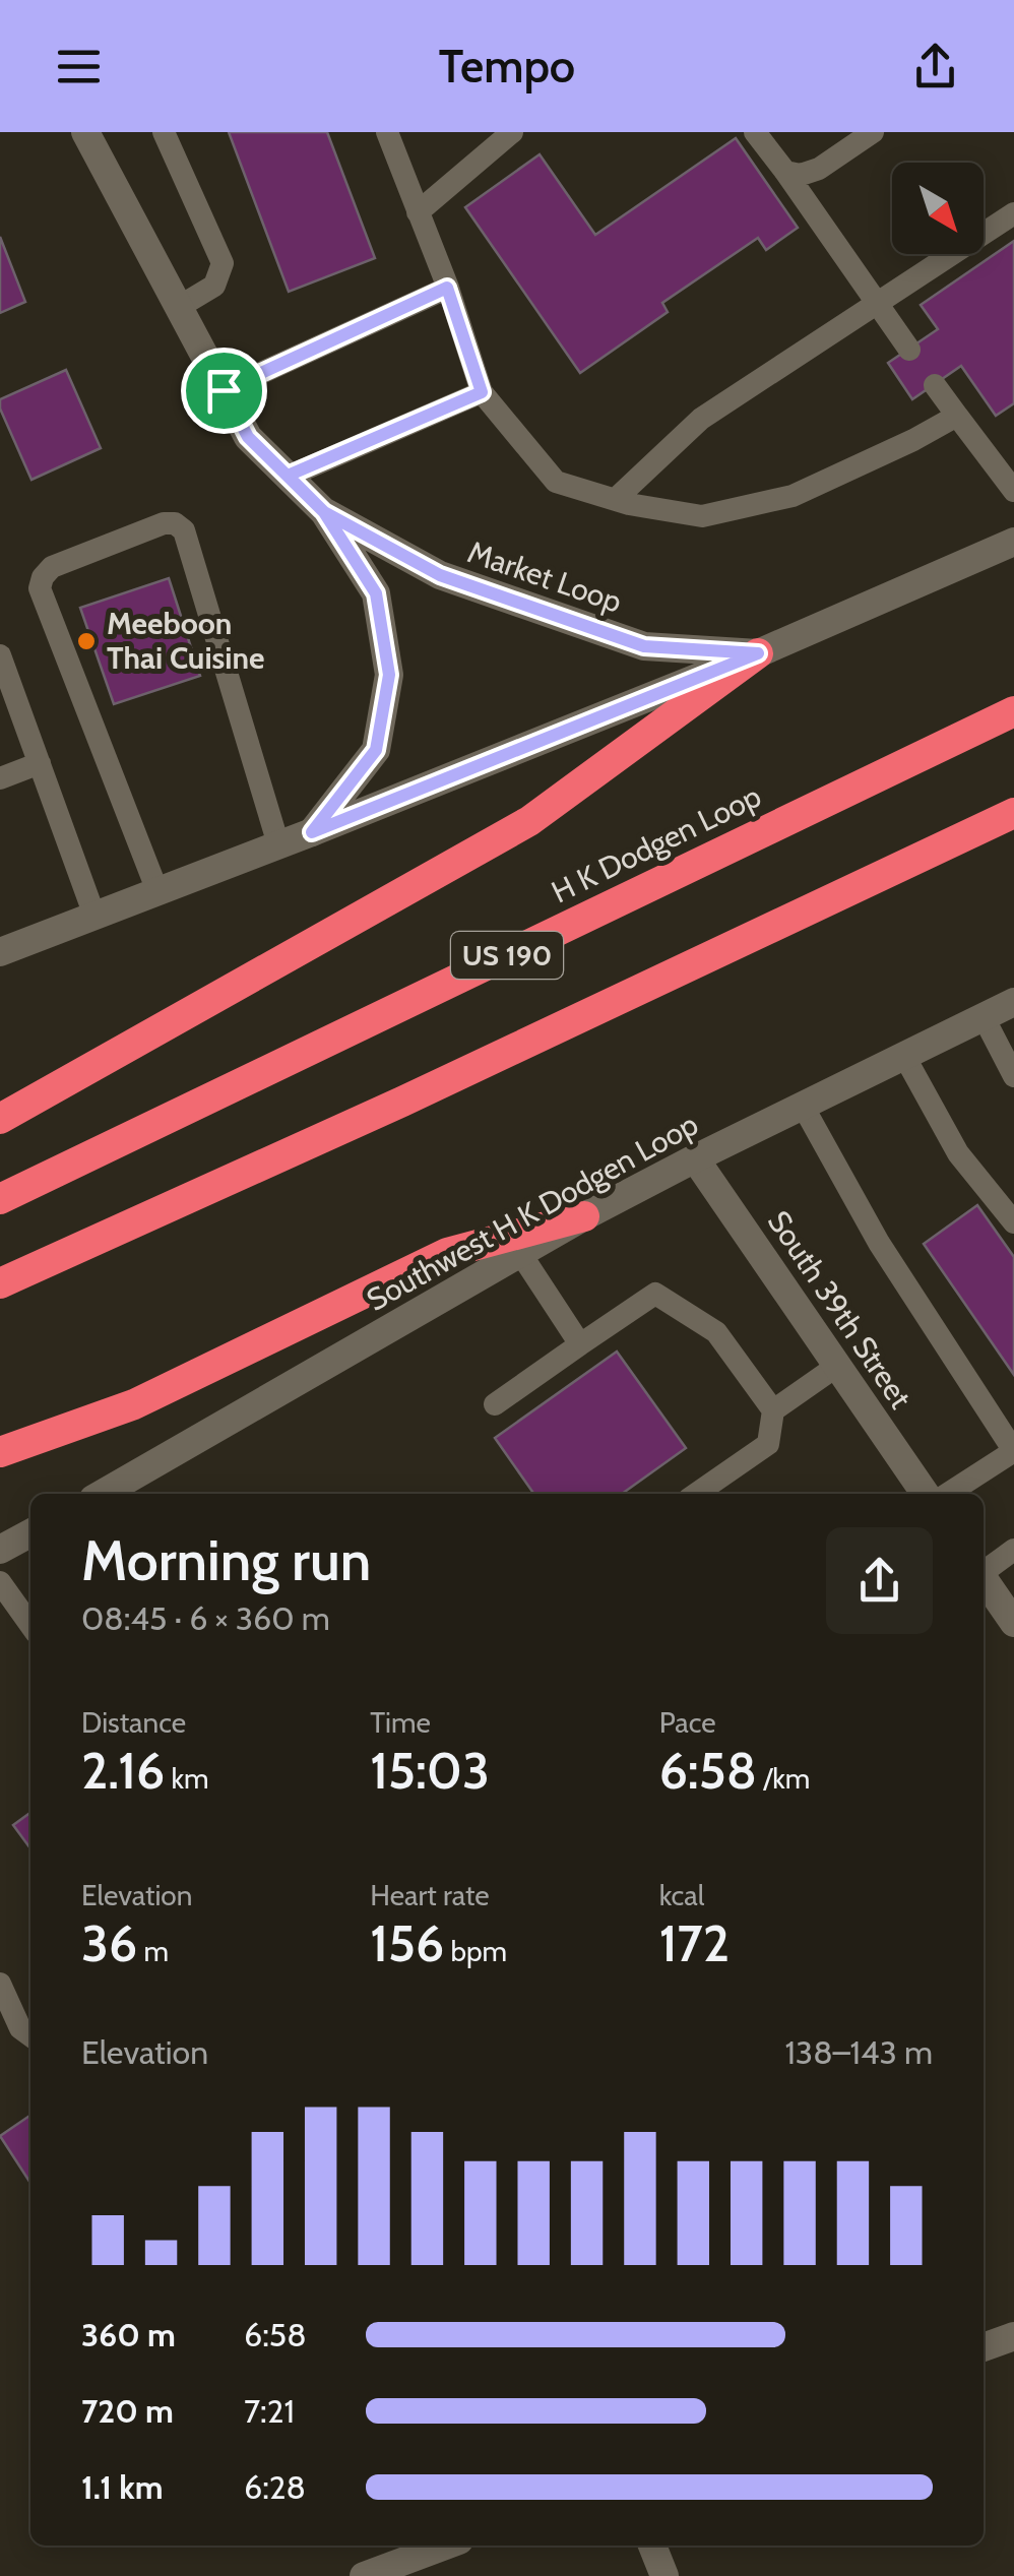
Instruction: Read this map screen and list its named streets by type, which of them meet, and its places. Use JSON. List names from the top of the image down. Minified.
{"streets":{"highway":["H K Dodgen Loop","US 190"],"main road":["Market Loop","Southwest H K Dodgen Loop","South 39th Street"]},"crossings":[["Southwest H K Dodgen Loop","South 39th Street"]],"places":["Meeboon Thai Cuisine"],"north":"bottom right","page":{"header":"Tempo","heading":["Morning run","08:45 · 6 × 360 m"],"stats":[["Distance","2.16 km"],["Time","15:03"],["Pace","6:58 /km"],["Elevation","36 m"],["Heart rate","156 bpm"],["kcal","172"]],"chart":["Elevation","138–143 m"],"list":[{"name":"360 m","note":"6:58"},{"name":"720 m","note":"7:21"},{"name":"1.1 km","note":"6:28"}]}}
